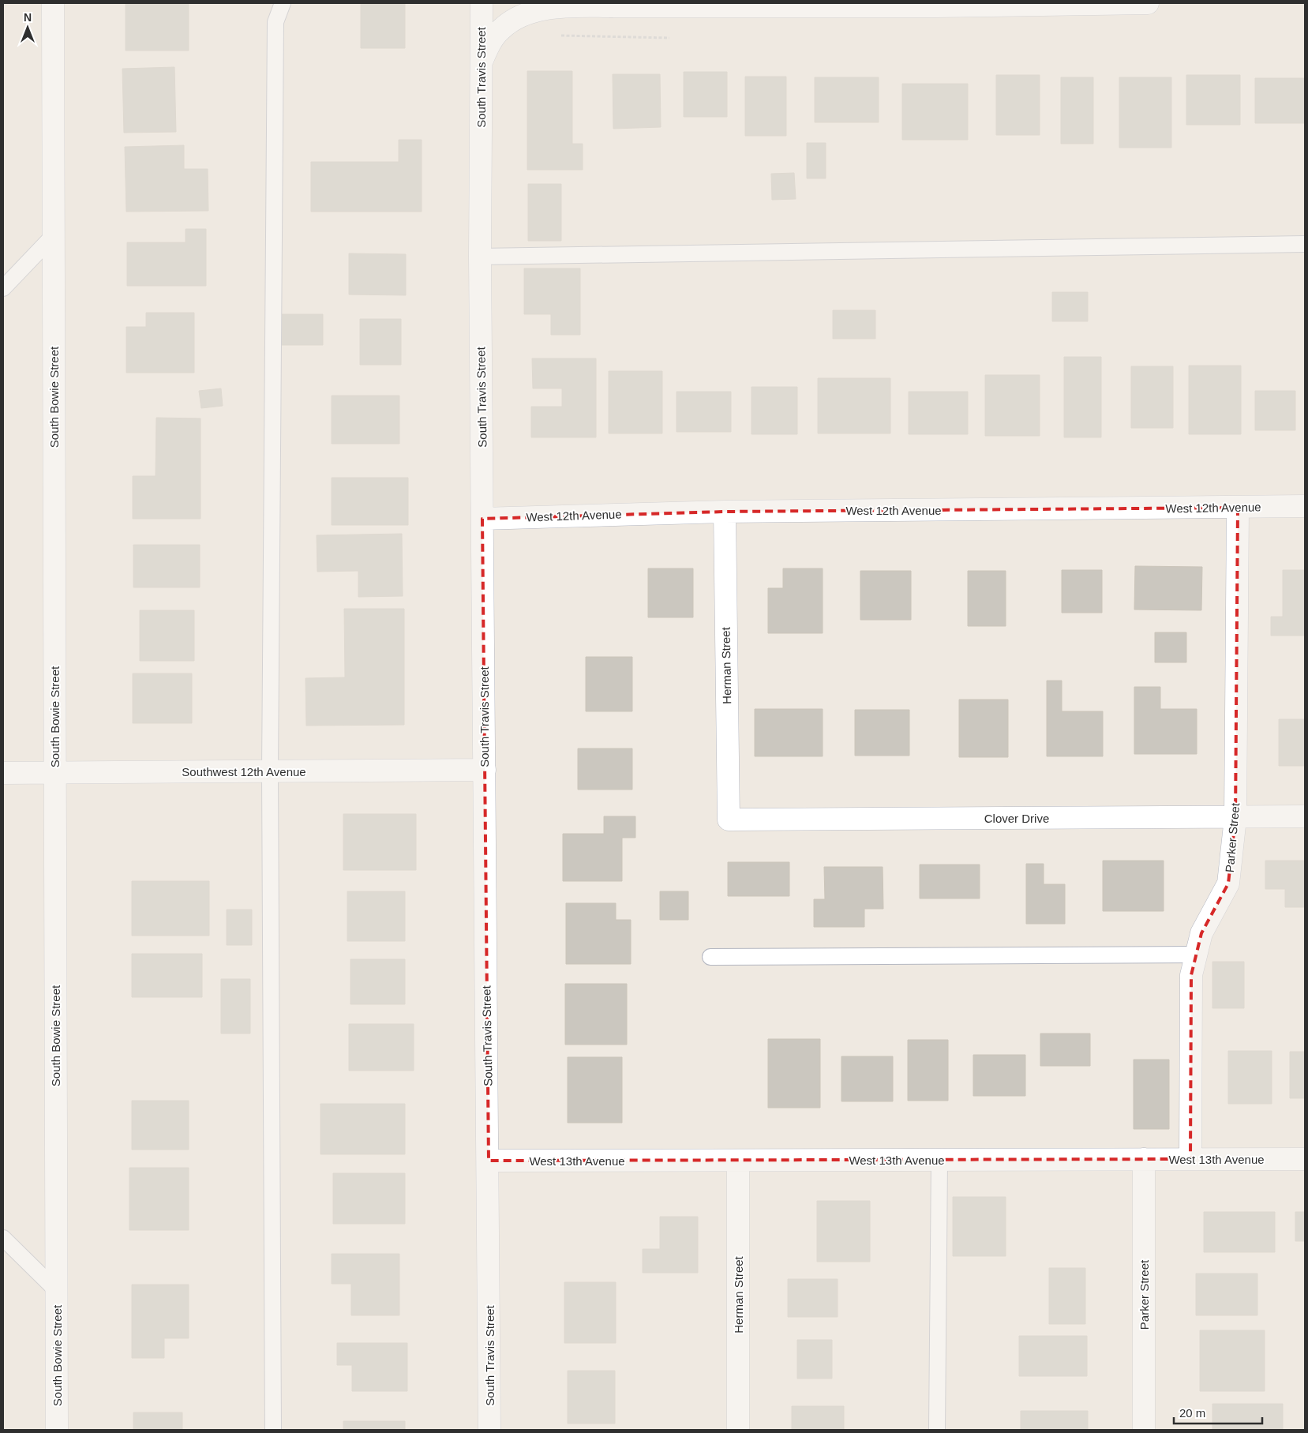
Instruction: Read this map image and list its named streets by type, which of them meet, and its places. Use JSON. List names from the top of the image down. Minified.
{"streets":{"street":["South Travis Street","South Bowie Street","West 12th Avenue","Herman Street","Southwest 12th Avenue","Clover Drive","Parker Street","West 13th Avenue"]},"crossings":[["South Travis Street","West 12th Avenue"],["South Travis Street","Southwest 12th Avenue"],["South Travis Street","West 13th Avenue"],["South Bowie Street","Southwest 12th Avenue"],["West 12th Avenue","Herman Street"],["West 12th Avenue","Parker Street"],["Herman Street","Clover Drive"],["Herman Street","West 13th Avenue"],["Clover Drive","Parker Street"],["Parker Street","West 13th Avenue"]],"scale_bar":"20 m","north":"top"}
